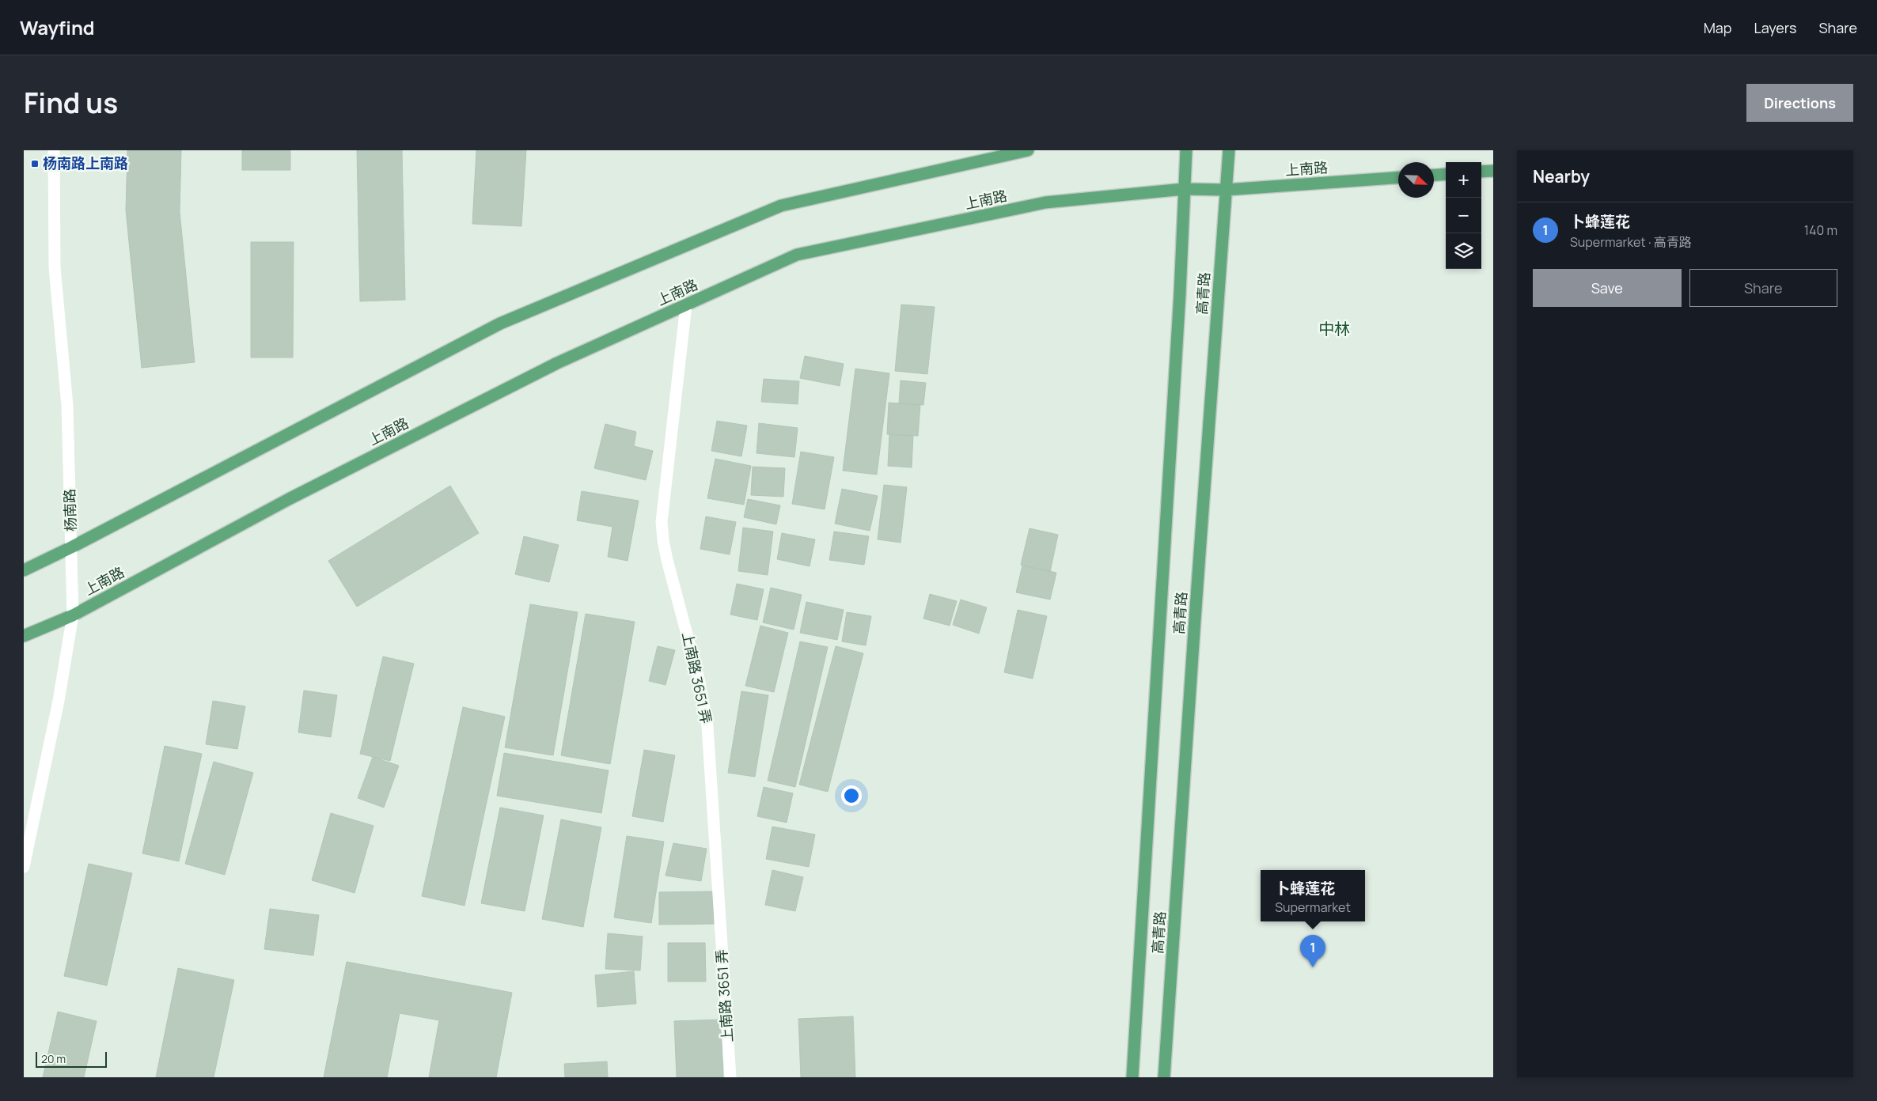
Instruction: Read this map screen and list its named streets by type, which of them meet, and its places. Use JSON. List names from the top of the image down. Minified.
{"streets":{"main road":["上南路","高青路"],"street":["杨南路","上南路 3651 弄"]},"crossings":[["上南路","高青路"],["上南路","杨南路"],["上南路","上南路 3651 弄"]],"districts":["中林"],"places":{"transit":["杨南路上南路"]},"scale_bar":"20 m","north":"bottom right","page":{"header":"Wayfind","nav":["Map","Layers","Share"],"title":"Find us","buttons":["Directions",["Save","Share"]],"heading":"Nearby","map_buttons":["+","−"],"list":[{"mark":"1","name":"卜蜂莲花","note":"Supermarket · 高青路","value":"140 m"}],"popup":["卜蜂莲花","Supermarket"],"pins":"1","scale":"20 m"}}
